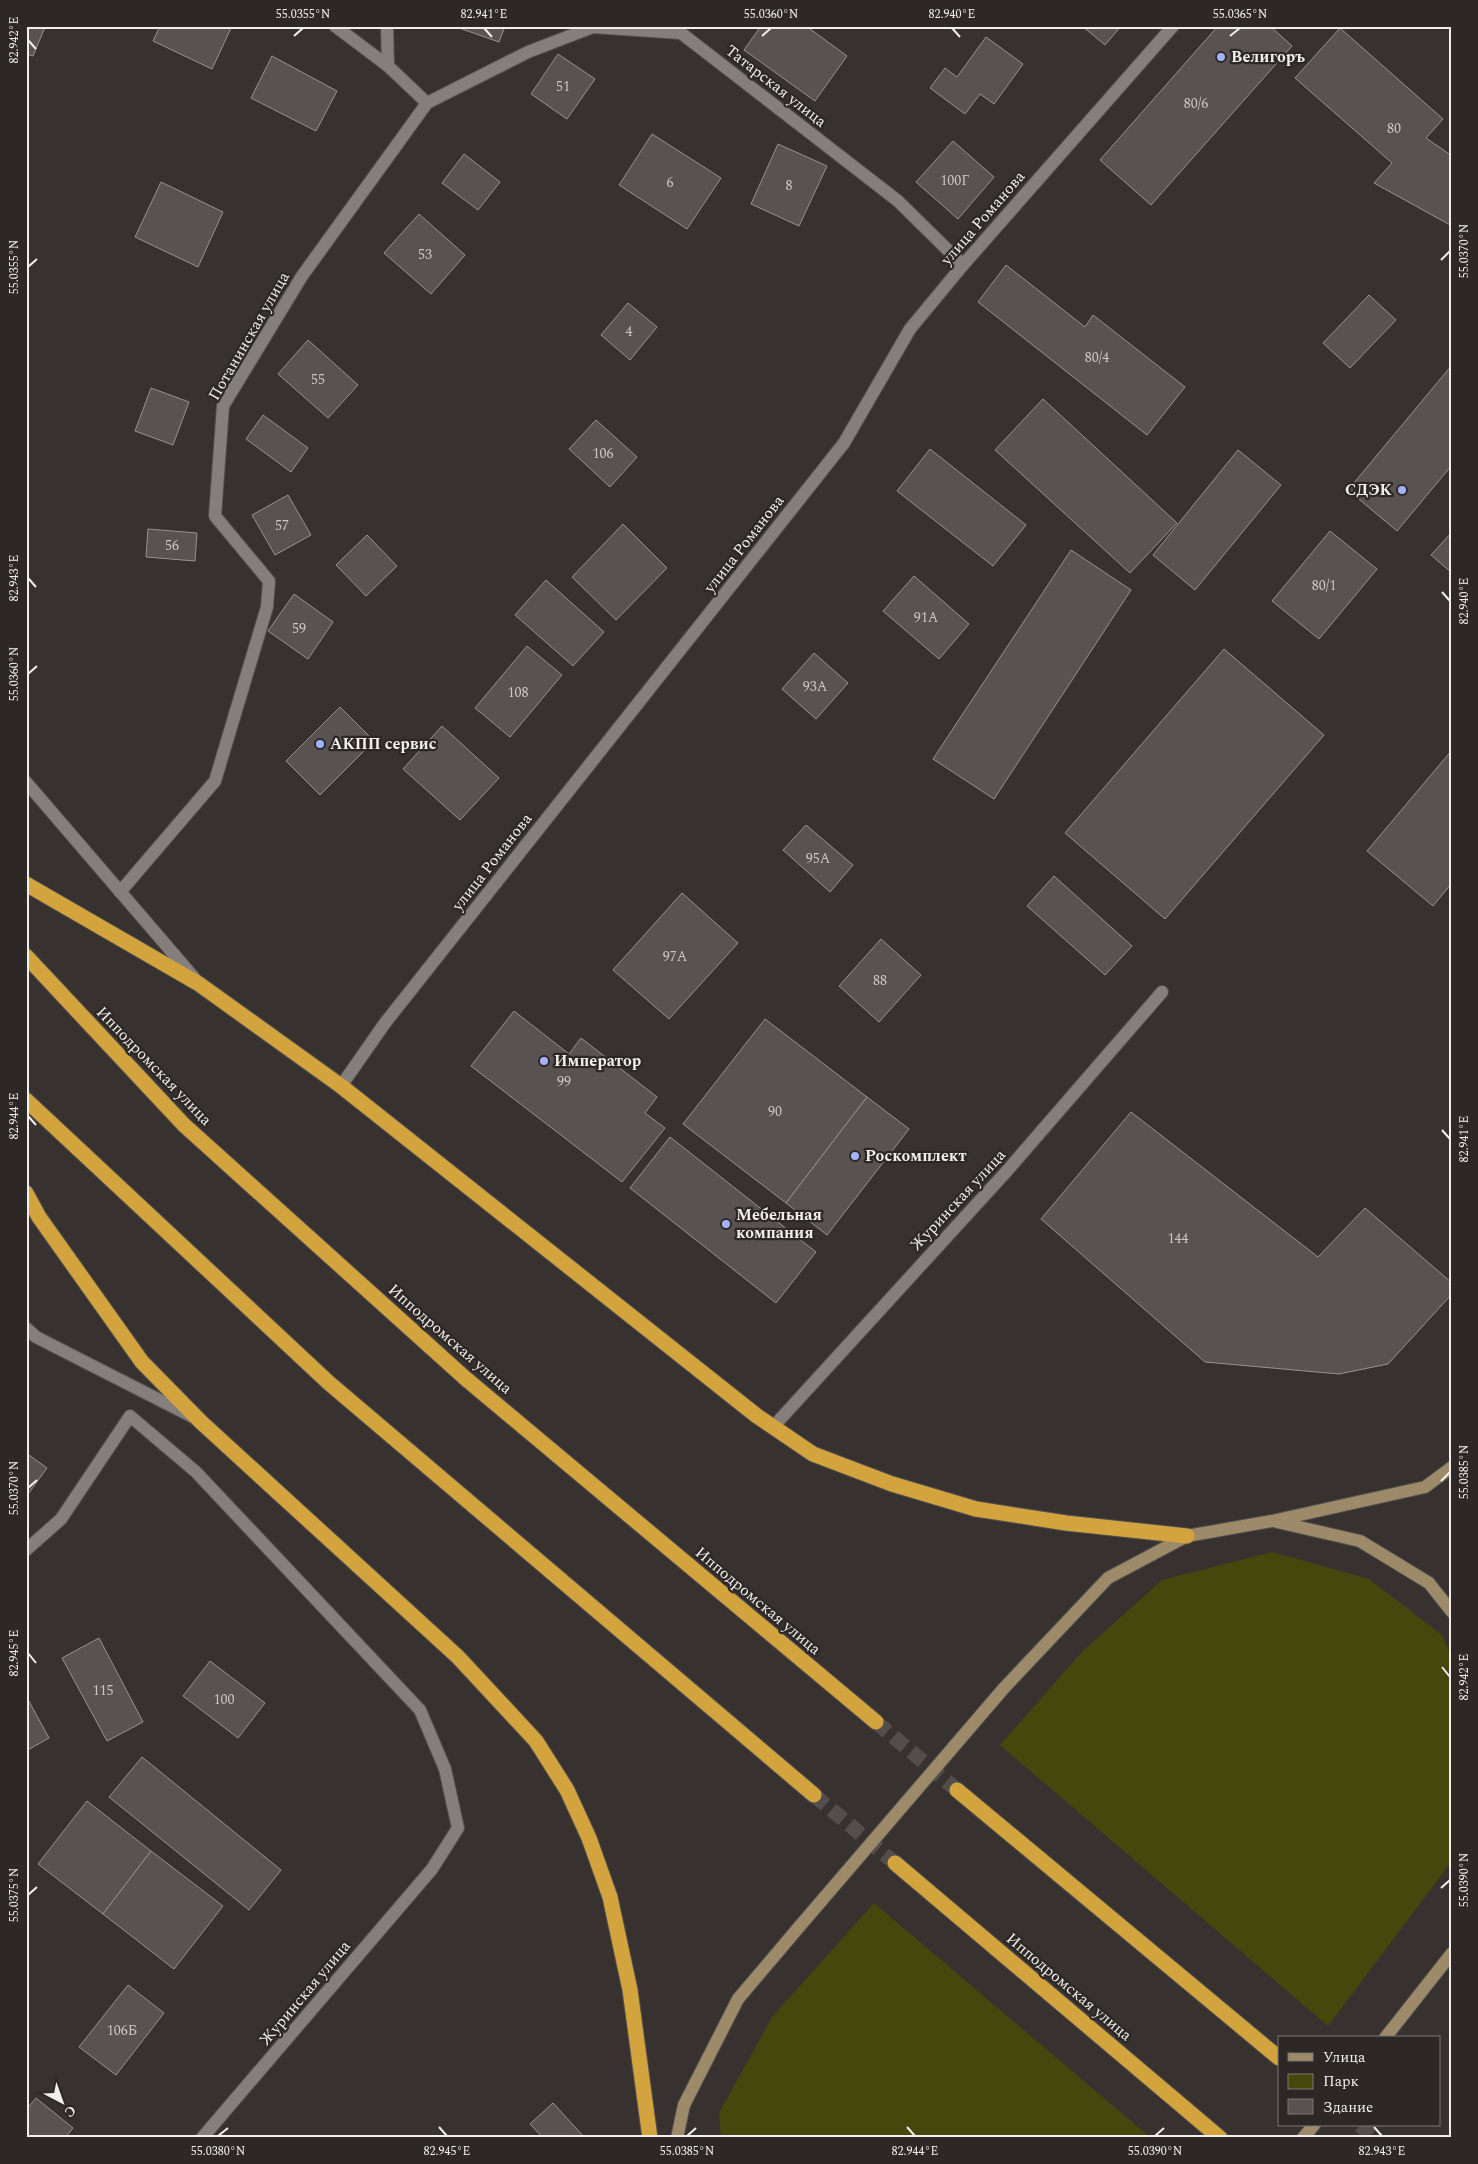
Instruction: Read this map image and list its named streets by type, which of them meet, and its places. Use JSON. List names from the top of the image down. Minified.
{"streets":{"highway":["Ипподромская улица"],"street":["Татарская улица","улица Романова","Потанинская улица","Журинская улица"]},"crossings":[["Татарская улица","улица Романова"],["Татарская улица","Потанинская улица"]],"places":["Велигоръ","СДЭК","АКПП сервис","Император","Роскомплект","Мебельная компания"],"house_numbers":["51","80/6","80","100Г","6","8","53","4","80/4","55","106","57","56","80/1","91А","59","93А","108","95А","97А","88","99","90","144","115","100","106Б"],"legend":["Улица","Парк","Здание"],"north":"bottom right","coordinates":["55.0355°N","82.941°E","55.0360°N","82.940°E","55.0365°N","82.942°E","55.0370°N","82.943°E","82.944°E","55.0385°N","82.945°E","55.0390°N","55.0375°N","55.0380°N"]}
